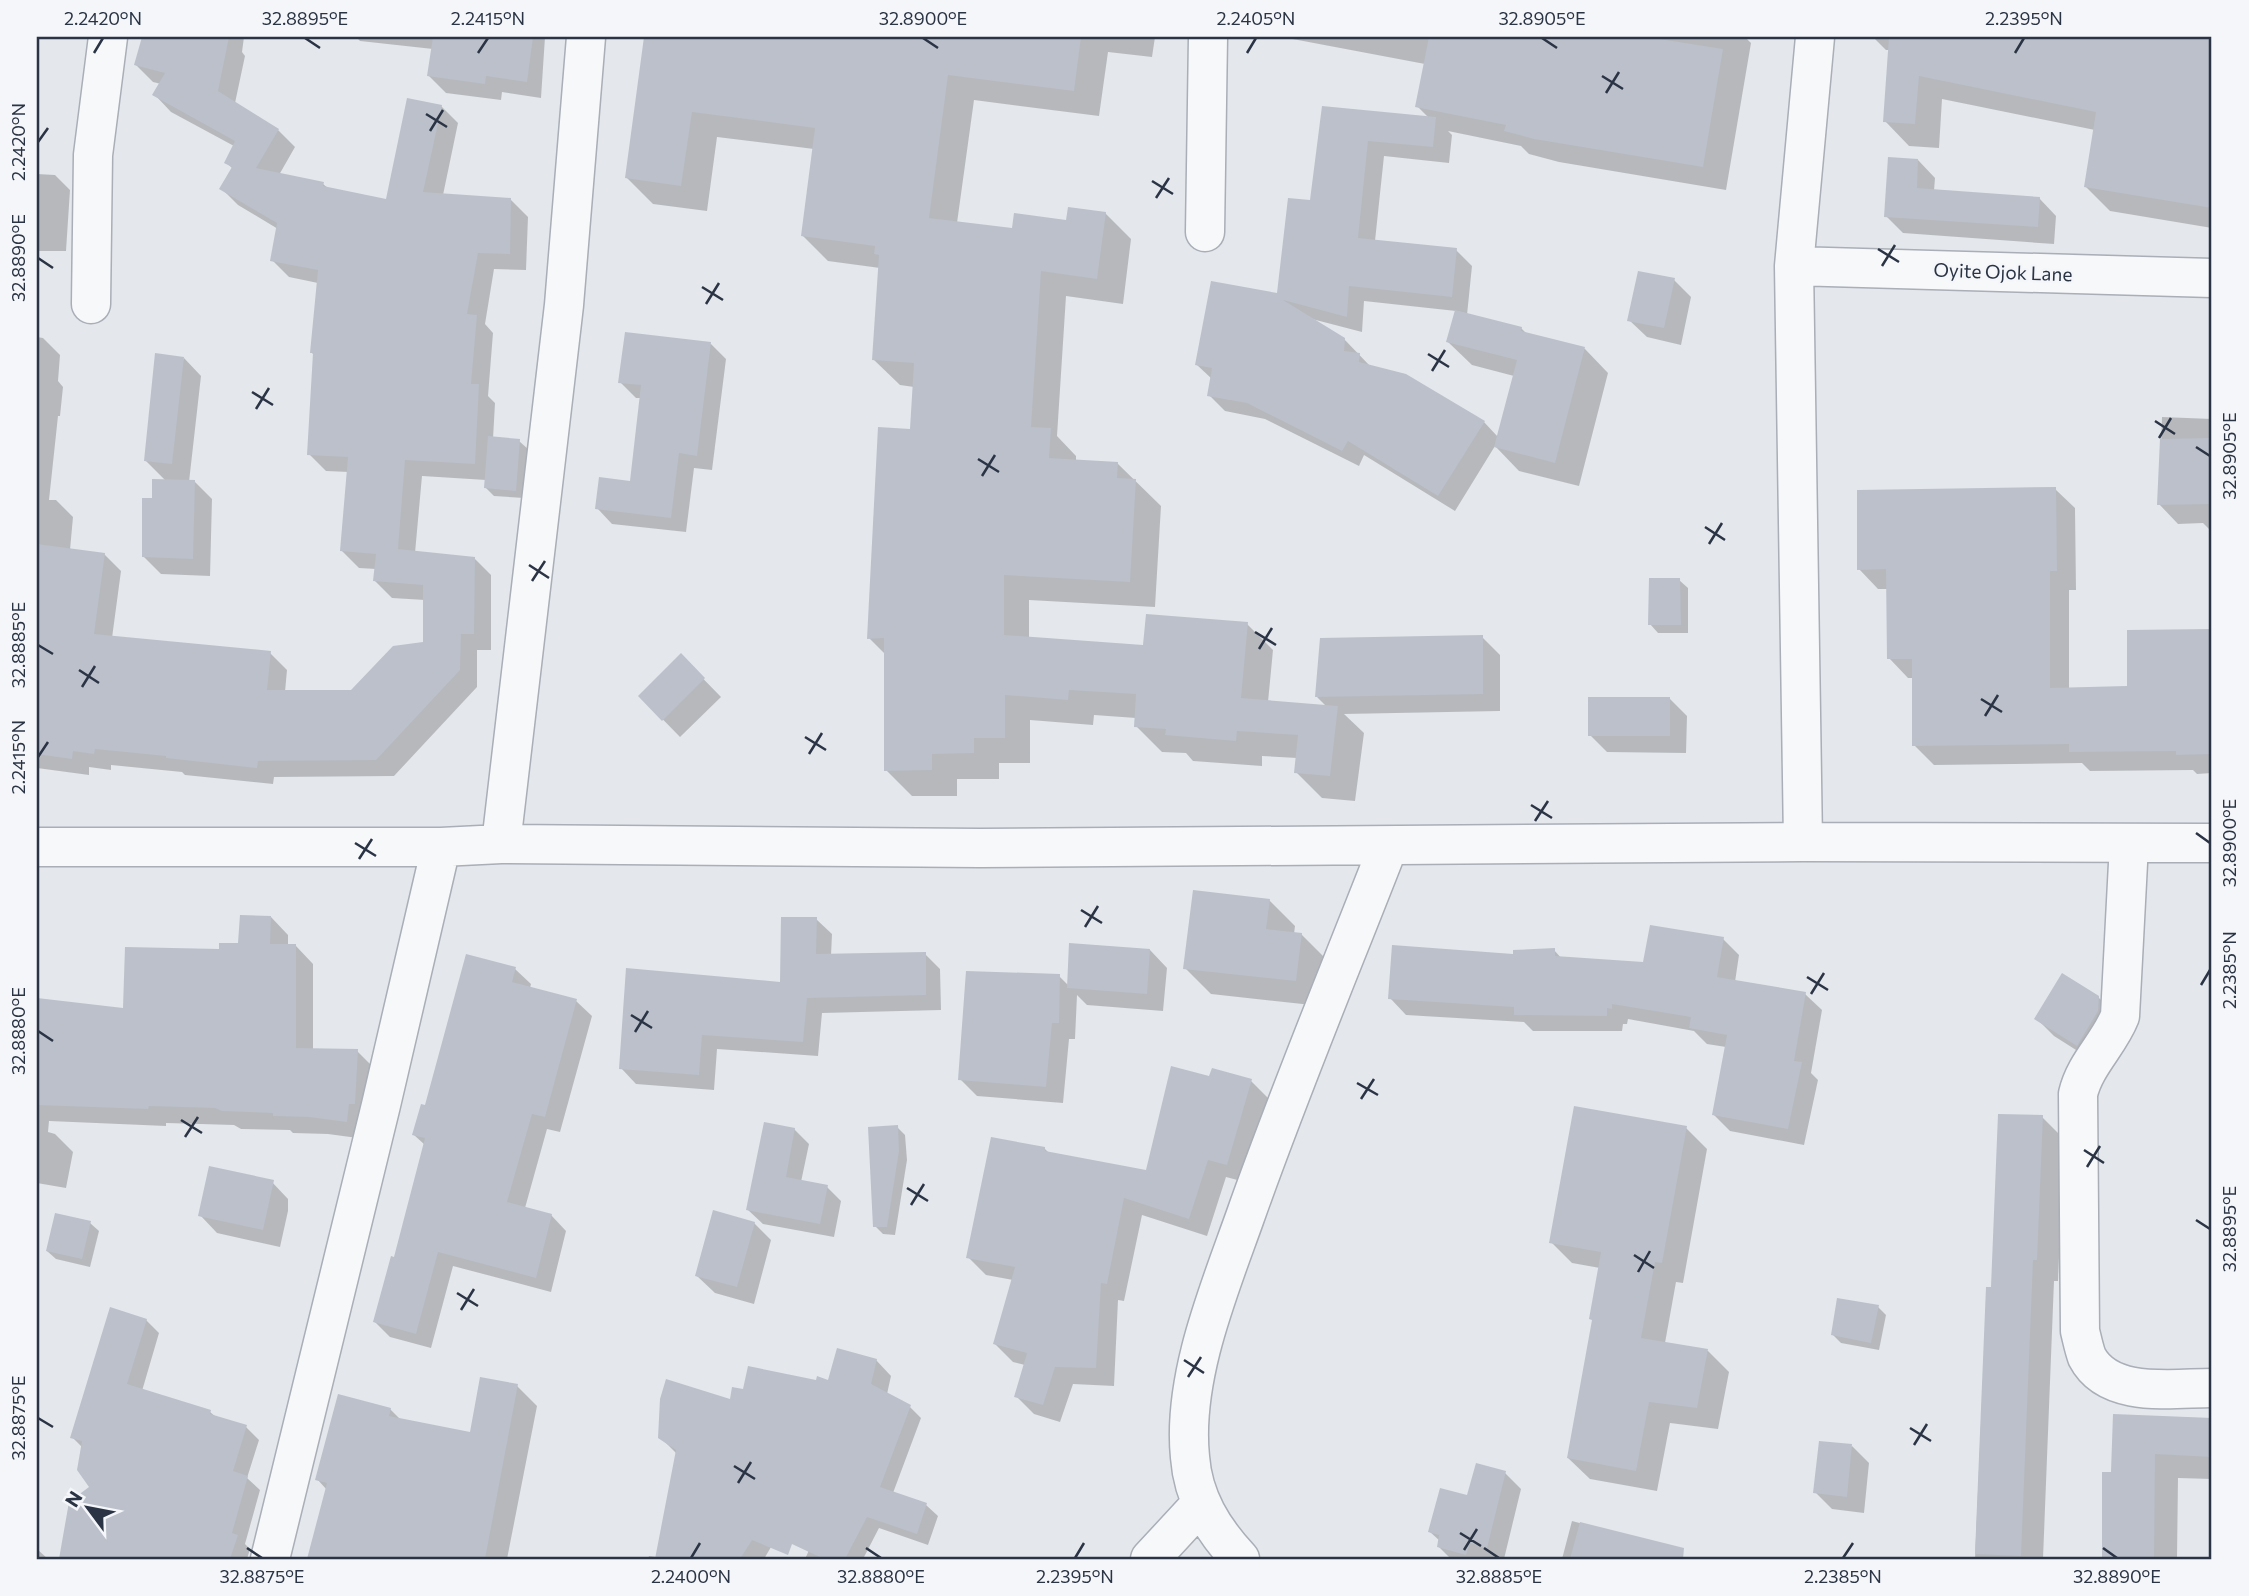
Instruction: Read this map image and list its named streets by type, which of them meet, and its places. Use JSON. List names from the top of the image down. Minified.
{"streets":{"street":["Oyite Ojok Lane"]},"north":"top left","coordinates":["2.2420°N","32.8895°E","2.2415°N","32.8900°E","2.2405°N","32.8905°E","2.2395°N","32.8890°E","32.8885°E","2.2385°N","32.8880°E","32.8875°E","2.2400°N"]}
